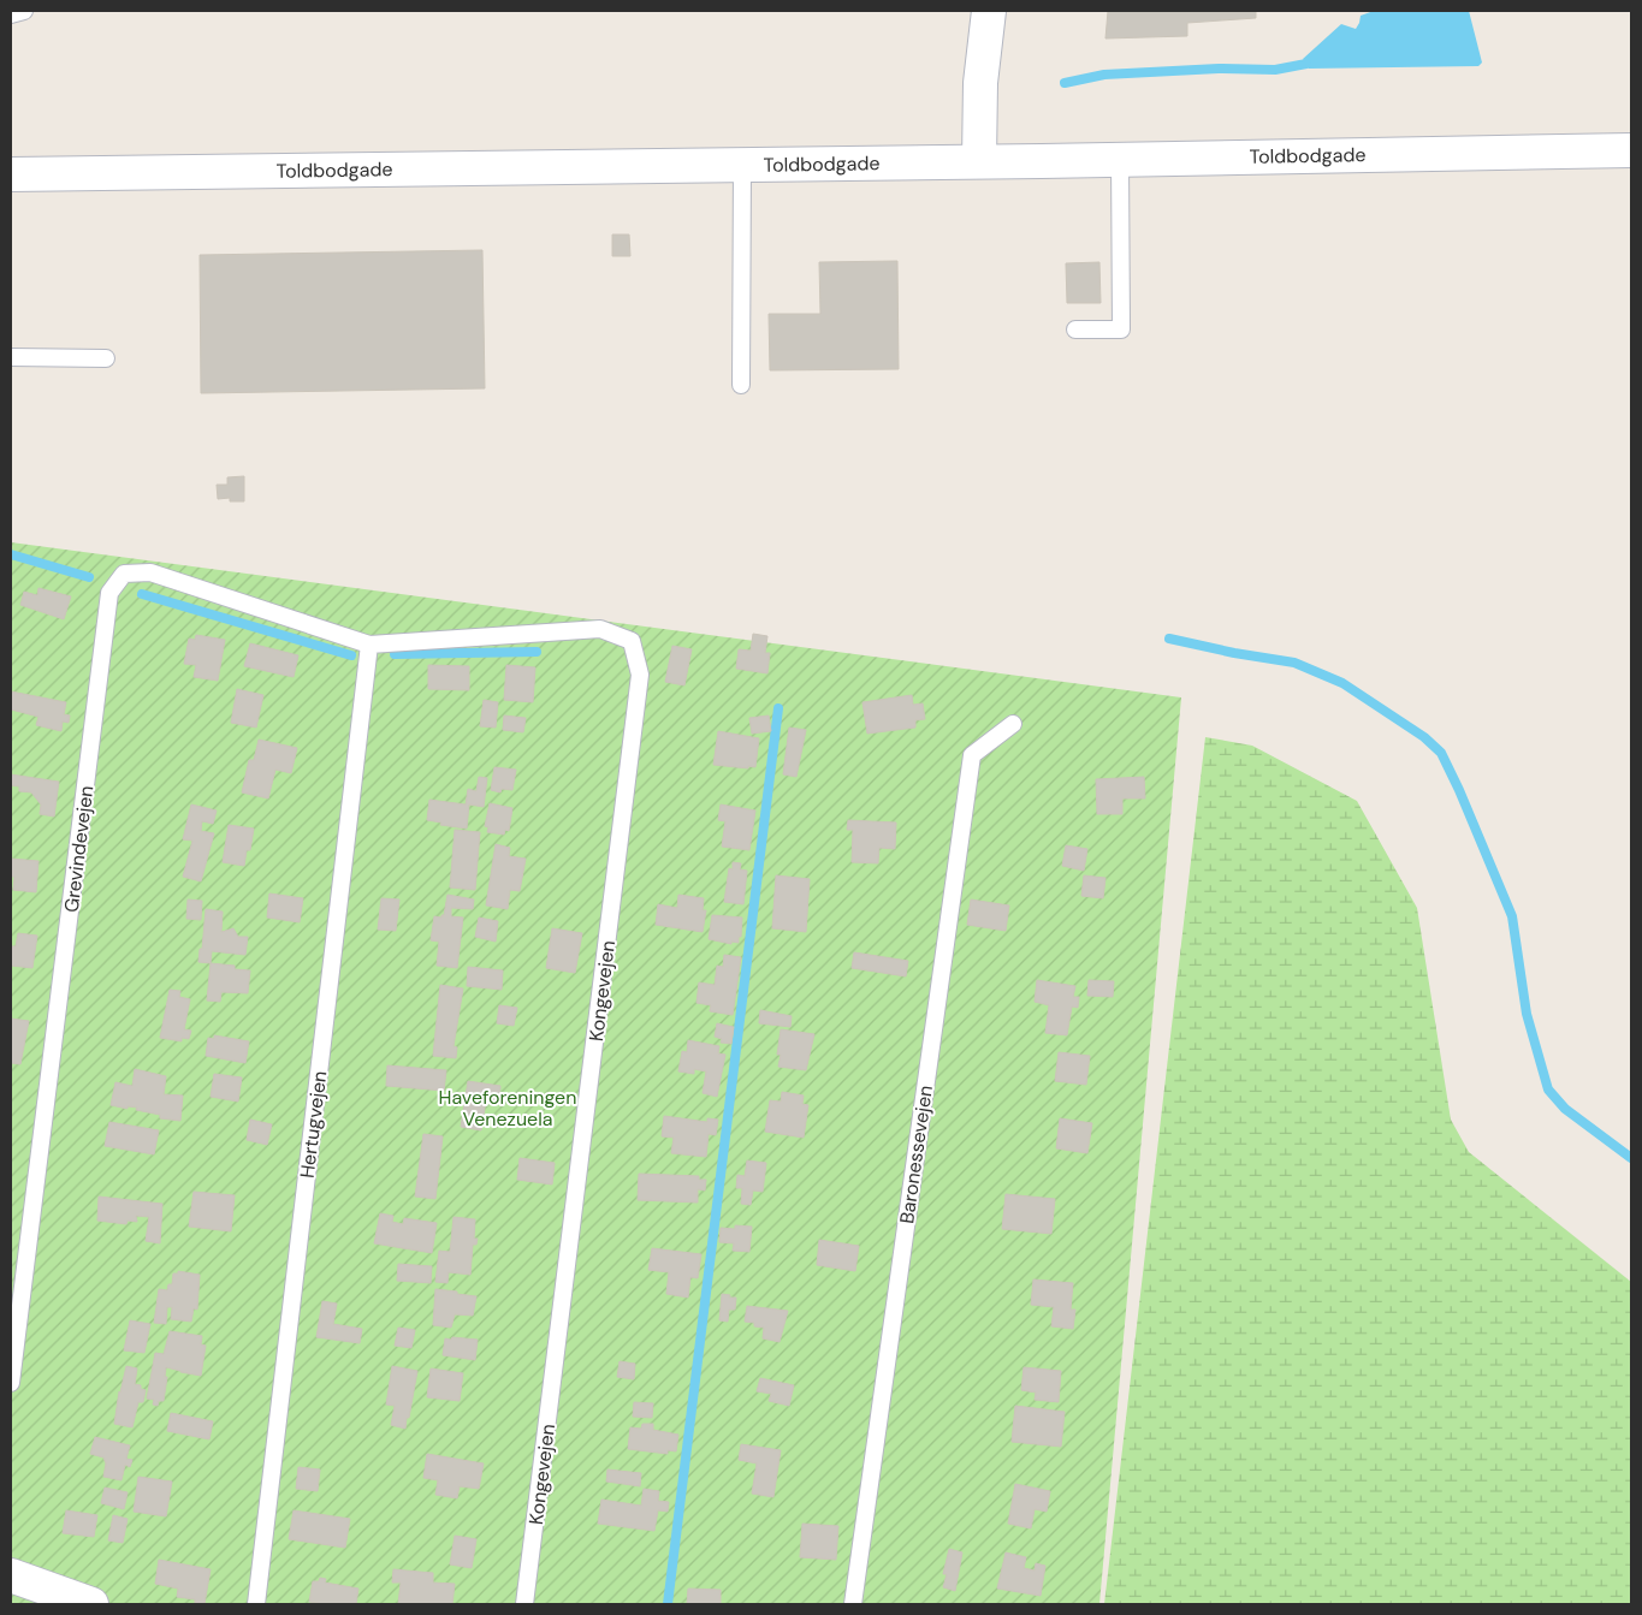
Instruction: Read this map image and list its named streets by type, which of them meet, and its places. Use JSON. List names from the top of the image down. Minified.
{"streets":{"street":["Toldbodgade"],"lane":["Grevindevejen","Kongevejen","Hertugvejen","Baronessevejen"]},"crossings":[["Grevindevejen","Kongevejen"],["Grevindevejen","Hertugvejen"],["Kongevejen","Hertugvejen"]],"parks":["Haveforeningen Venezuela"]}
